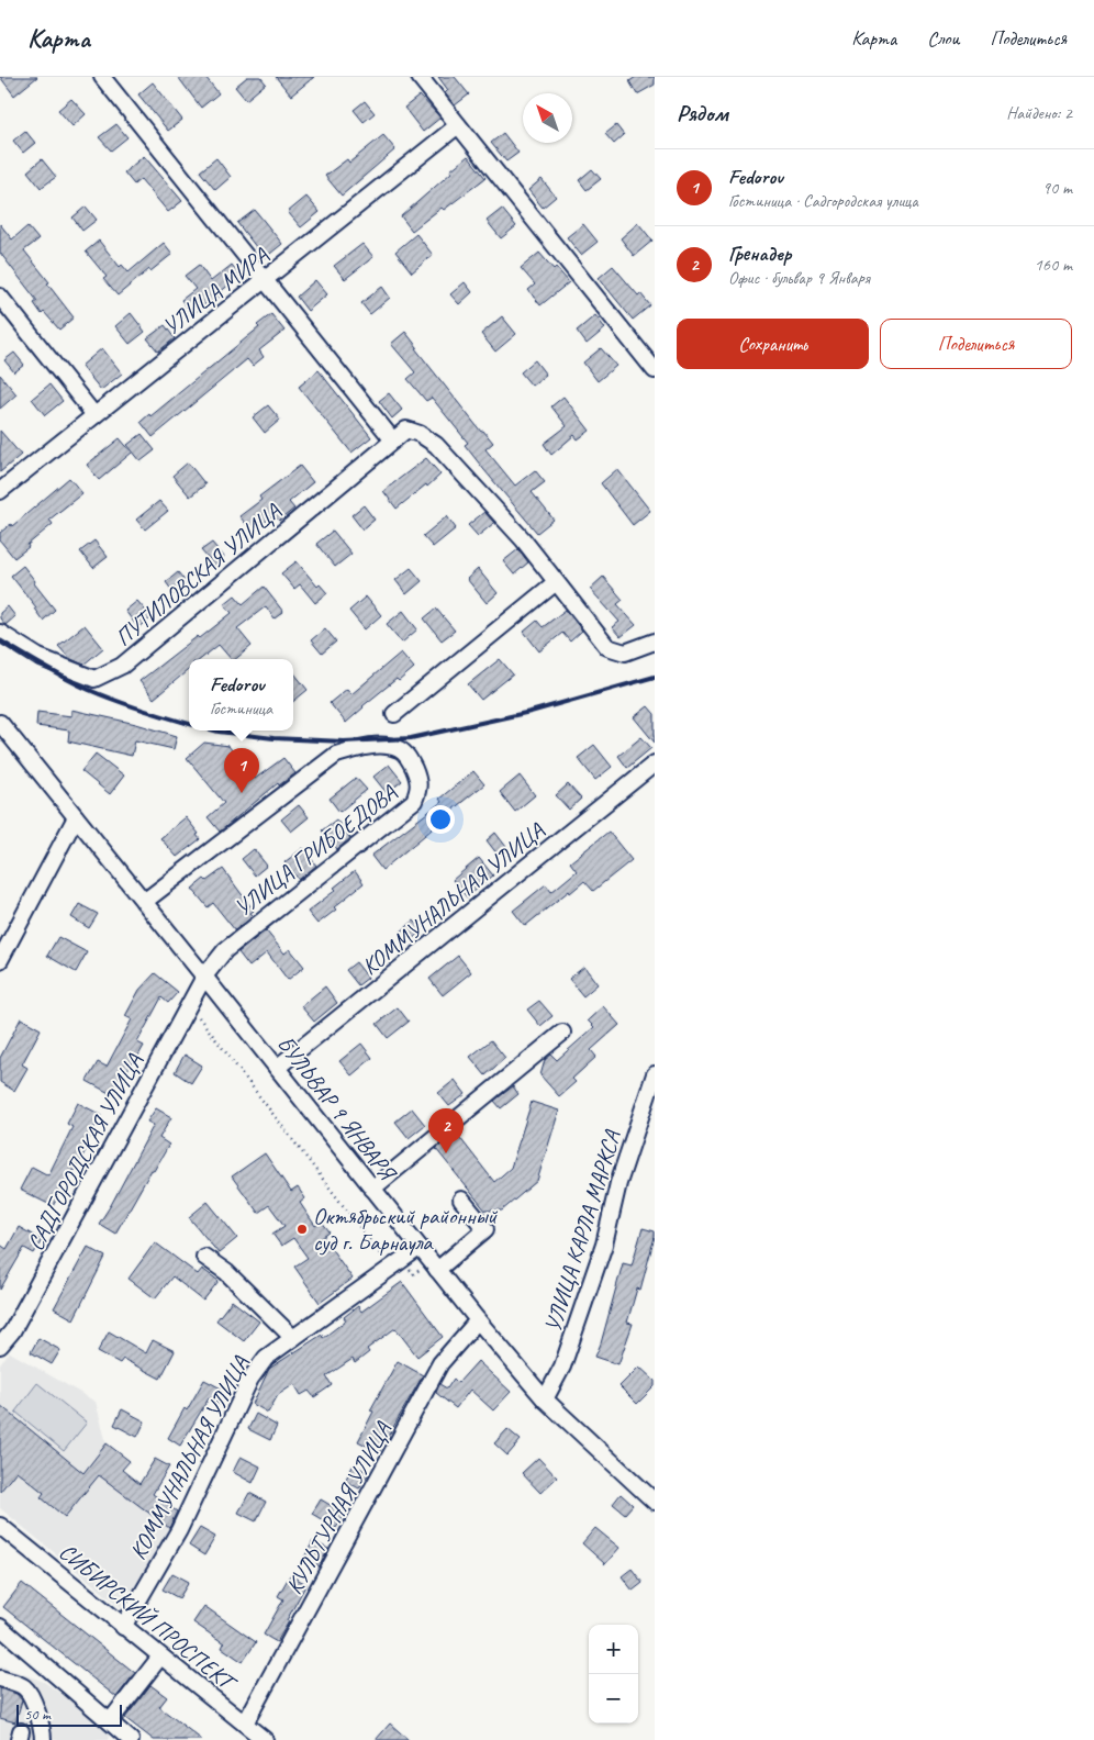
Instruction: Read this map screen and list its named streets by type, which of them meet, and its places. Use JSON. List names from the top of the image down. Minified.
{"streets":{"street":["УЛИЦА МИРА","ПУТИЛОВСКАЯ УЛИЦА","УЛИЦА ГРИБОЕДОВА","КОММУНАЛЬНАЯ УЛИЦА","БУЛЬВАР 9 ЯНВАРЯ","САДГОРОДСКАЯ УЛИЦА","УЛИЦА КАРЛА МАРКСА","КУЛЬТУРНАЯ УЛИЦА","СИБИРСКИЙ ПРОСПЕКТ"]},"crossings":[["УЛИЦА ГРИБОЕДОВА","БУЛЬВАР 9 ЯНВАРЯ"],["УЛИЦА ГРИБОЕДОВА","САДГОРОДСКАЯ УЛИЦА"],["КОММУНАЛЬНАЯ УЛИЦА","БУЛЬВАР 9 ЯНВАРЯ"],["КОММУНАЛЬНАЯ УЛИЦА","СИБИРСКИЙ ПРОСПЕКТ"],["БУЛЬВАР 9 ЯНВАРЯ","САДГОРОДСКАЯ УЛИЦА"],["БУЛЬВАР 9 ЯНВАРЯ","УЛИЦА КАРЛА МАРКСА"],["БУЛЬВАР 9 ЯНВАРЯ","КУЛЬТУРНАЯ УЛИЦА"],["КУЛЬТУРНАЯ УЛИЦА","СИБИРСКИЙ ПРОСПЕКТ"]],"places":["Октябрьский районный суд г. Барнаула"],"scale_bar":"50 m","north":"top left","page":{"header":"Карта","nav":["Карта","Слои","Поделиться"],"heading":["Рядом","Найдено: 2"],"list":[{"mark":"1","name":"Fedorov","note":"Гостиница · Садгородская улица","value":"90 m"},{"mark":"2","name":"Гренадер","note":"Офис · бульвар 9 Января","value":"160 m"}],"buttons":["Сохранить","Поделиться"],"popup":["Fedorov","Гостиница"],"pins":["1","2"],"map_buttons":["+","−"],"scale":"50 m"}}
